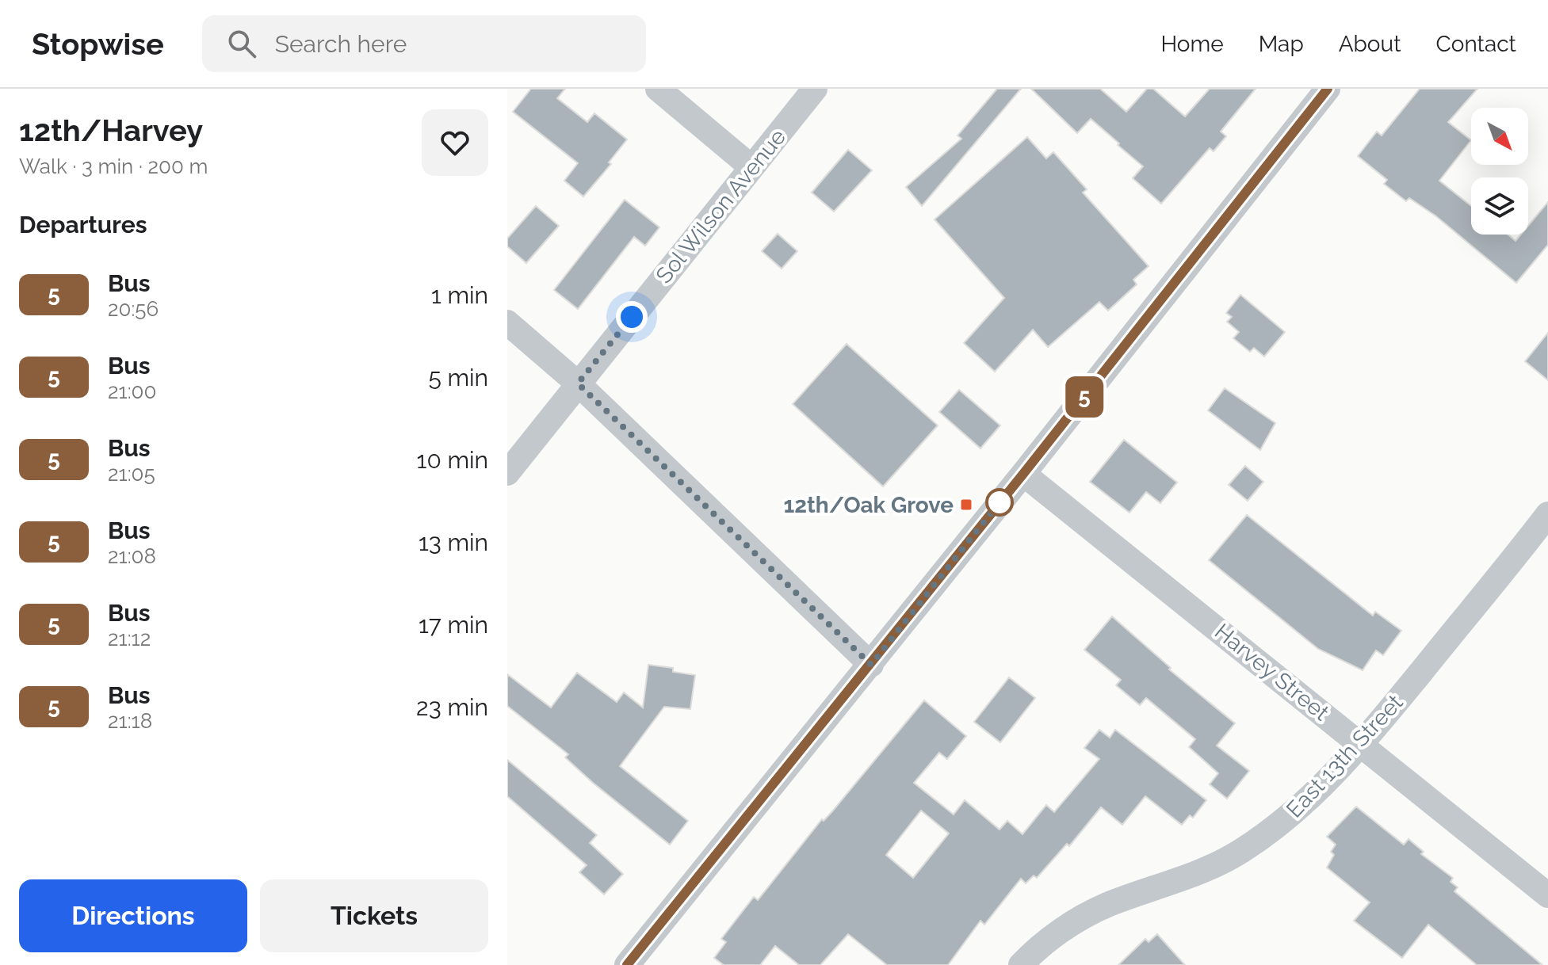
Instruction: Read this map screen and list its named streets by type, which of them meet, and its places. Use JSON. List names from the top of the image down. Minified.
{"streets":{"street":["Sol Wilson Avenue","Harvey Street","East 13th Street"]},"crossings":[["Harvey Street","East 13th Street"]],"places":{"transit":["12th/Oak Grove"]},"lines":["bus line 5"],"north":"bottom right","page":{"header":"Stopwise","search":"Search here","nav":["Home","Map","About","Contact"],"heading":[["12th/Harvey","Walk · 3 min · 200 m"],"Departures"],"on_map":"5","list":[{"mark":"5","name":"Bus","note":"20:56","value":"1 min"},{"mark":"5","name":"Bus","note":"21:00","value":"5 min"},{"mark":"5","name":"Bus","note":"21:05","value":"10 min"},{"mark":"5","name":"Bus","note":"21:08","value":"13 min"},{"mark":"5","name":"Bus","note":"21:12","value":"17 min"},{"mark":"5","name":"Bus","note":"21:18","value":"23 min"}],"buttons":["Directions","Tickets"]}}
